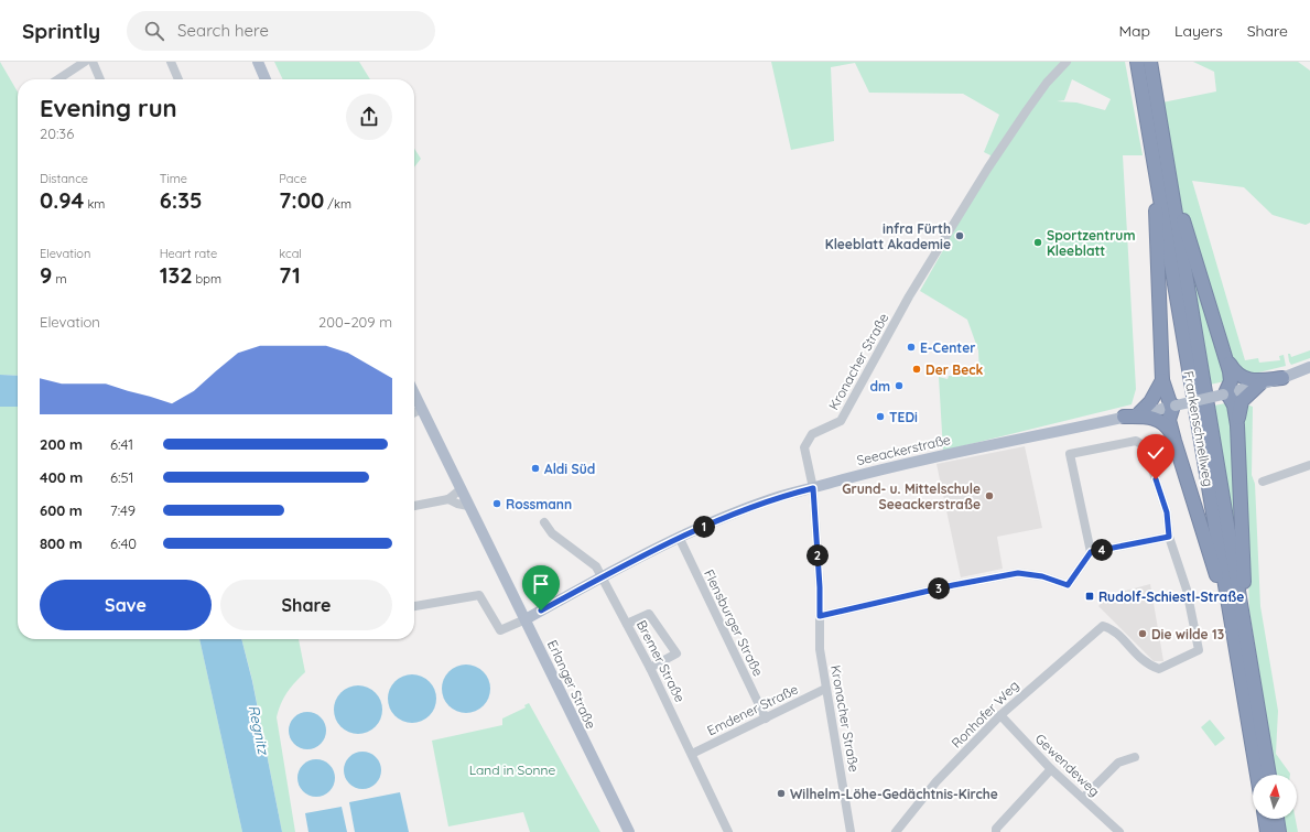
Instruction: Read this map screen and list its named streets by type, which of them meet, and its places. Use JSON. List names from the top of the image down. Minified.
{"streets":{"highway":["Frankenschnellweg"],"main road":["Seeackerstraße","Erlanger Straße"],"street":["Kronacher Straße","Flensburger Straße","Bremer Straße","Emdener Straße","Ronhofer Weg","Gewendeweg"]},"crossings":[["Kronacher Straße","Seeackerstraße"],["Kronacher Straße","Emdener Straße"],["Seeackerstraße","Flensburger Straße"],["Seeackerstraße","Bremer Straße"],["Seeackerstraße","Erlanger Straße"],["Flensburger Straße","Emdener Straße"],["Bremer Straße","Emdener Straße"],["Ronhofer Weg","Gewendeweg"]],"water":["Regnitz"],"parks":["Land in Sonne"],"places":{"other":["infra Fürth Kleeblatt Akademie","Sportzentrum Kleeblatt","E-Center","Der Beck","dm","TEDi","Aldi Süd","Grund- u. Mittelschule Seeackerstraße","Rossmann","Die wilde 13","Wilhelm-Löhe-Gedächtnis-Kirche"],"transit":["Rudolf-Schiestl-Straße"]},"north":"top","page":{"header":"Sprintly","search":"Search here","nav":["Map","Layers","Share"],"heading":["Evening run","20:36"],"stats":[["Distance","0.94 km"],["Time","6:35"],["Pace","7:00 /km"],["Elevation","9 m"],["Heart rate","132 bpm"],["kcal","71"]],"chart":["Elevation","200–209 m"],"list":[{"name":"200 m","note":"6:41"},{"name":"400 m","note":"6:51"},{"name":"600 m","note":"7:49"},{"name":"800 m","note":"6:40"}],"pins":["1","4","2","3"],"buttons":["Save","Share"]}}
